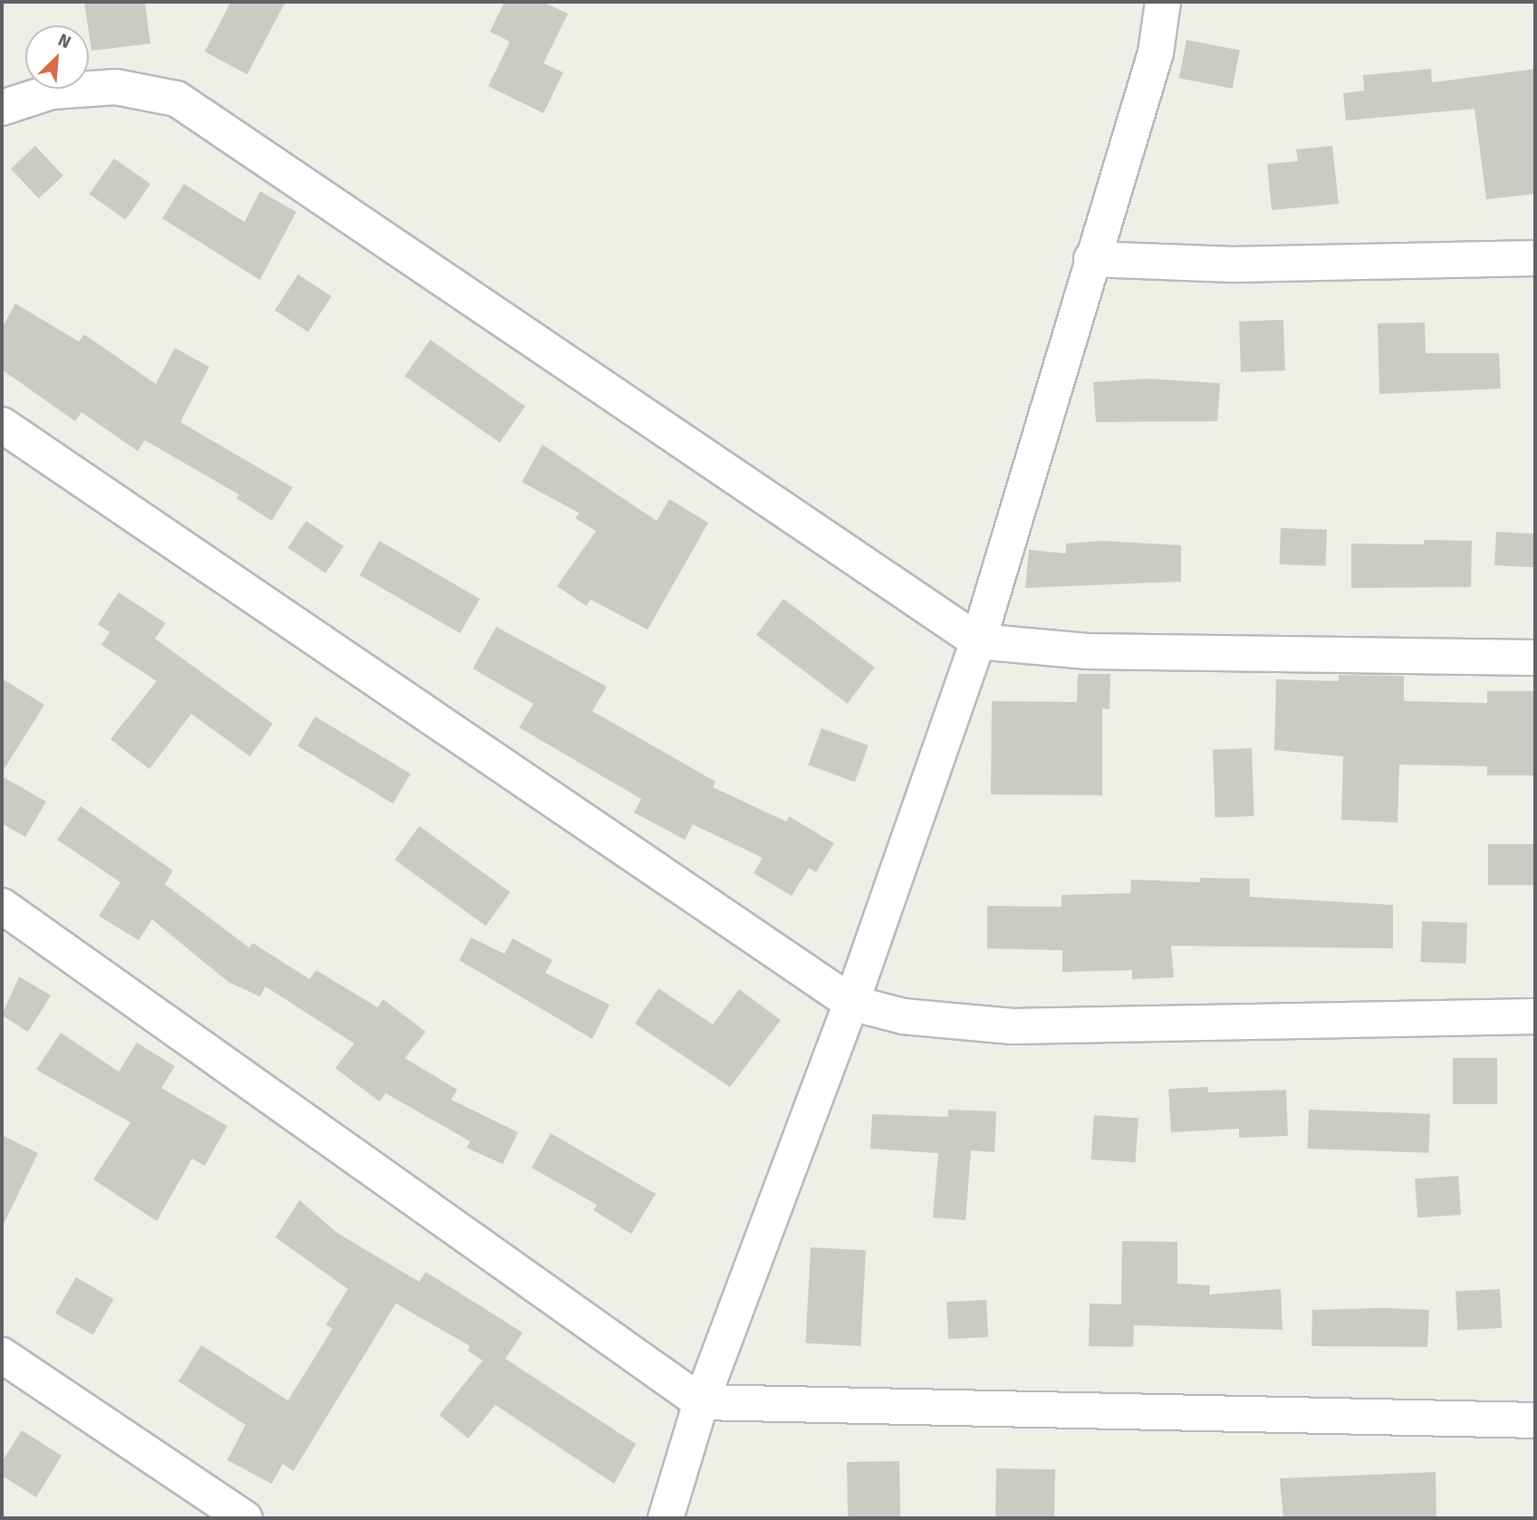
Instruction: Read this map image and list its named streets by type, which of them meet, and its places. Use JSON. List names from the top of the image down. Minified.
{"north":"top right"}
